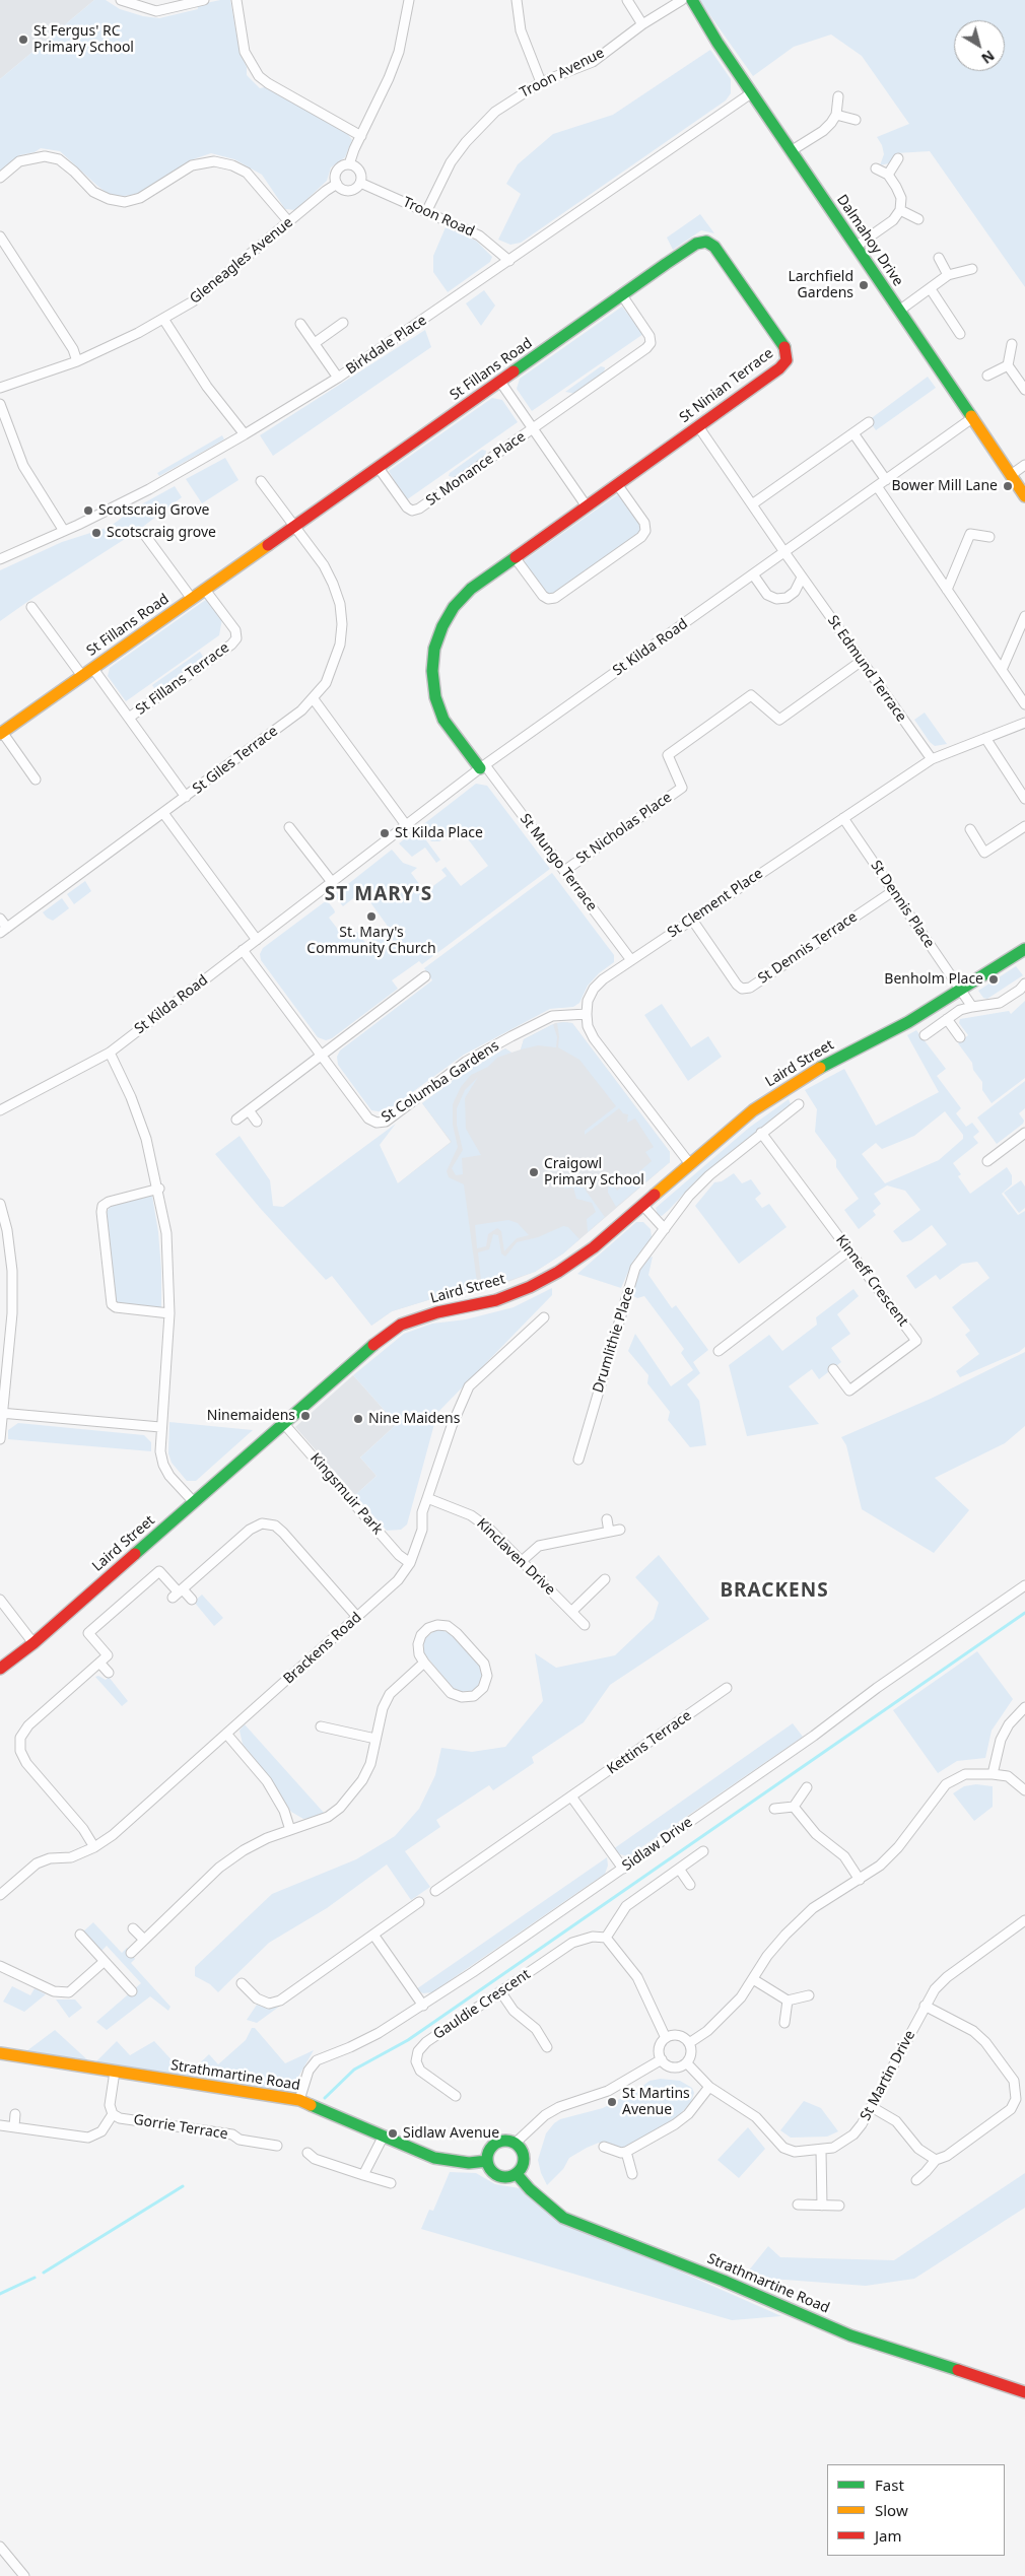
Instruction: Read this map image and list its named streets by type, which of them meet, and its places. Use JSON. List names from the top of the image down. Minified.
{"streets":{"street":["Troon Avenue","Troon Road","Dalmahoy Drive","Gleneagles Avenue","Birkdale Place","St Fillans Road","St Ninian Terrace","St Monance Place","St Kilda Road","St Edmund Terrace","St Fillans Terrace","St Giles Terrace","St Nicholas Place","St Mungo Terrace","St Clement Place","St Dennis Place","St Dennis Terrace","Laird Street","St Columba Gardens","Kinneff Crescent","Drumlithie Place","Kingsmuir Park","Kinclaven Drive","Brackens Road","Kettins Terrace","Sidlaw Drive","Gauldie Crescent","Strathmartine Road","St Martin Drive","Gorrie Terrace"]},"crossings":[["Troon Avenue","Troon Road"],["Troon Road","Gleneagles Avenue"],["Troon Road","Birkdale Place"],["Dalmahoy Drive","Birkdale Place"],["Dalmahoy Drive","St Kilda Road"],["St Fillans Road","St Ninian Terrace"],["St Fillans Road","St Monance Place"],["St Fillans Road","St Fillans Terrace"],["St Fillans Road","St Giles Terrace"],["St Ninian Terrace","St Monance Place"],["St Ninian Terrace","St Kilda Road"],["St Ninian Terrace","St Edmund Terrace"],["St Ninian Terrace","St Mungo Terrace"],["St Kilda Road","St Edmund Terrace"],["St Kilda Road","St Mungo Terrace"],["St Kilda Road","St Columba Gardens"],["St Edmund Terrace","St Nicholas Place"],["St Edmund Terrace","St Clement Place"],["St Fillans Terrace","St Giles Terrace"],["St Nicholas Place","St Mungo Terrace"],["St Mungo Terrace","St Clement Place"],["St Clement Place","St Dennis Place"],["St Clement Place","St Dennis Terrace"],["St Clement Place","St Columba Gardens"],["St Dennis Place","St Dennis Terrace"],["St Dennis Place","Laird Street"],["Laird Street","Kingsmuir Park"],["Kinneff Crescent","Drumlithie Place"],["Kingsmuir Park","Brackens Road"],["Kinclaven Drive","Brackens Road"],["Sidlaw Drive","Strathmartine Road"]],"districts":["ST MARY'S","BRACKENS"],"places":["St Fergus' RC Primary School","Larchfield Gardens","Bower Mill Lane","Scotscraig Grove","Scotscraig grove","St Kilda Place","St. Mary's Community Church","Benholm Place","Craigowl Primary School","Ninemaidens","Nine Maidens","St Martins Avenue","Sidlaw Avenue"],"legend":["Fast","Slow","Jam"],"north":"bottom right"}
